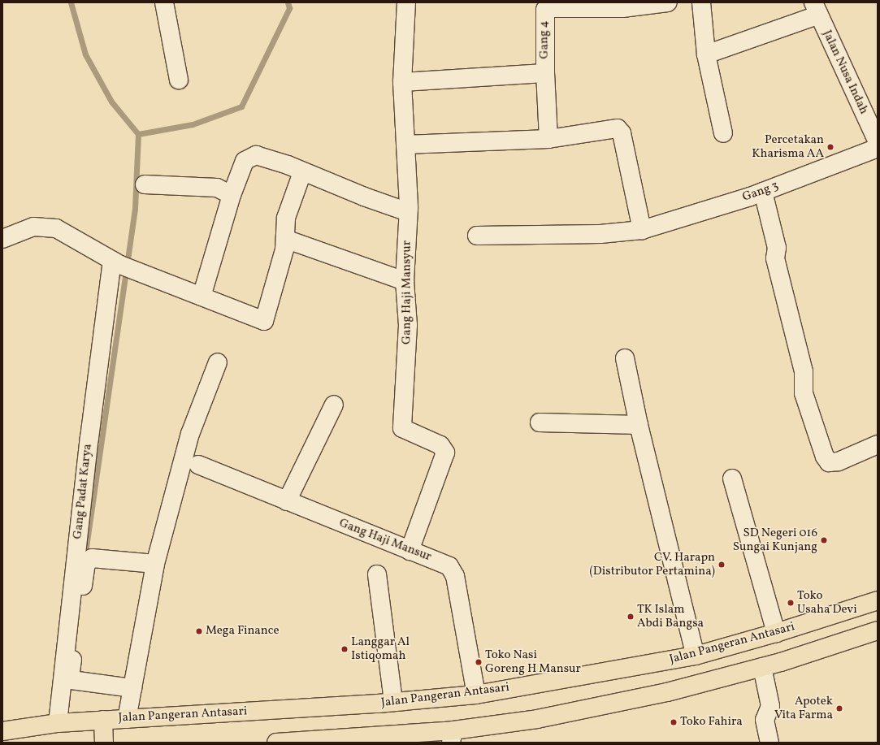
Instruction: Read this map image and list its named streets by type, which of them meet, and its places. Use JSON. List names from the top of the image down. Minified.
{"streets":{"highway":["Jalan Pangeran Antasari"],"street":["Gang 4","Jalan Nusa Indah","Gang 3","Gang Haji Mansyur","Gang Padat Karya","Gang Haji Mansur"]},"crossings":[["Gang Haji Mansyur","Gang Haji Mansur"],["Gang Padat Karya","Jalan Pangeran Antasari"],["Gang Haji Mansur","Jalan Pangeran Antasari"]],"places":["Percetakan Kharisma AA","SD Negeri 016 Sungai Kunjang","CV. Harapn (Distributor Pertamina)","Toko Usaha Devi","TK Islam Abdi Bangsa","Mega Finance","Langgar Al Istiqomah","Toko Nasi Goreng H Mansur","Apotek Vita Farma","Toko Fahira"]}
